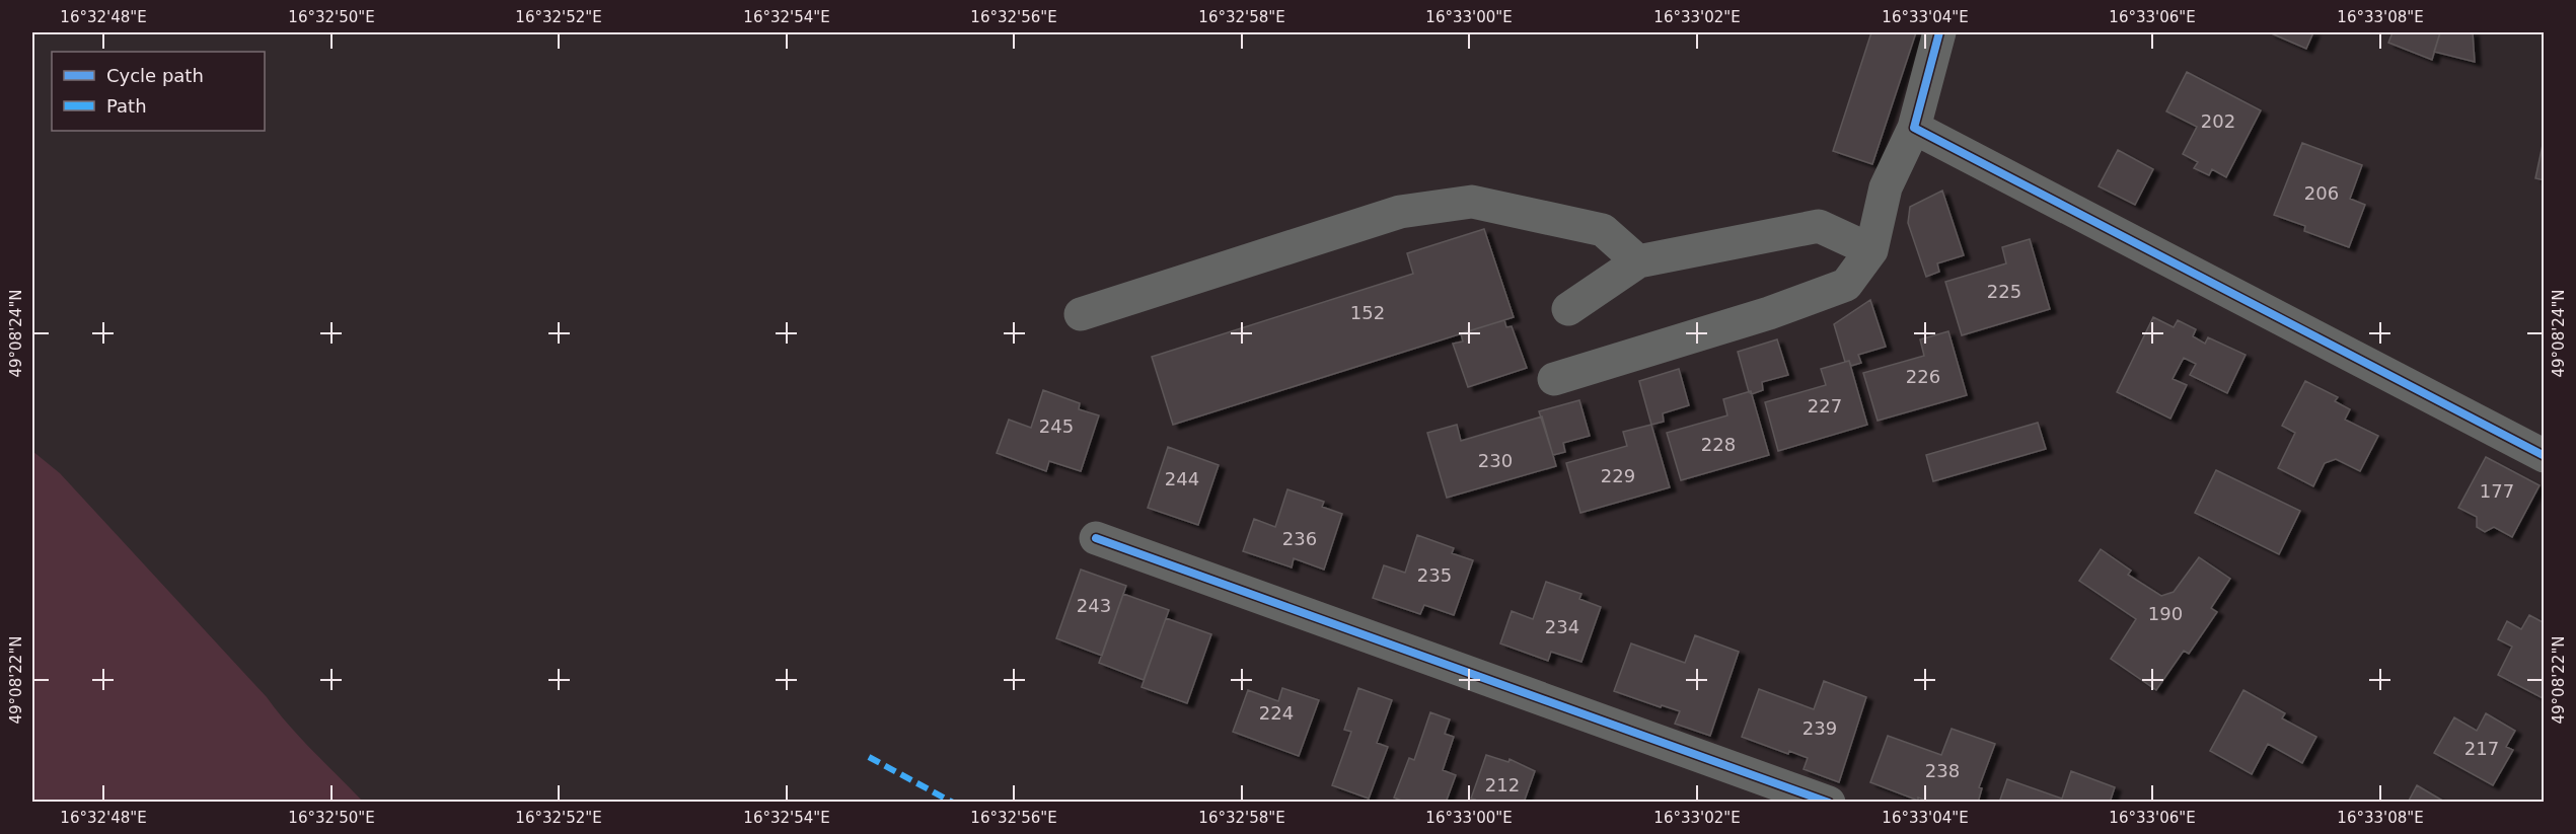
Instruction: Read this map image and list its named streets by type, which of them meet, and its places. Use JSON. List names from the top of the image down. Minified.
{"house_numbers":["202","206","225","152","226","227","245","228","230","229","244","177","236","235","243","190","234","224","239","217","238","212"],"legend":["Cycle path","Path"],"coordinates":["16°32'48\"E","16°32'50\"E","16°32'52\"E","16°32'54\"E","16°32'56\"E","16°32'58\"E","16°33'00\"E","16°33'02\"E","16°33'04\"E","16°33'06\"E","16°33'08\"E","49°08'24\"N","49°08'22\"N"]}
